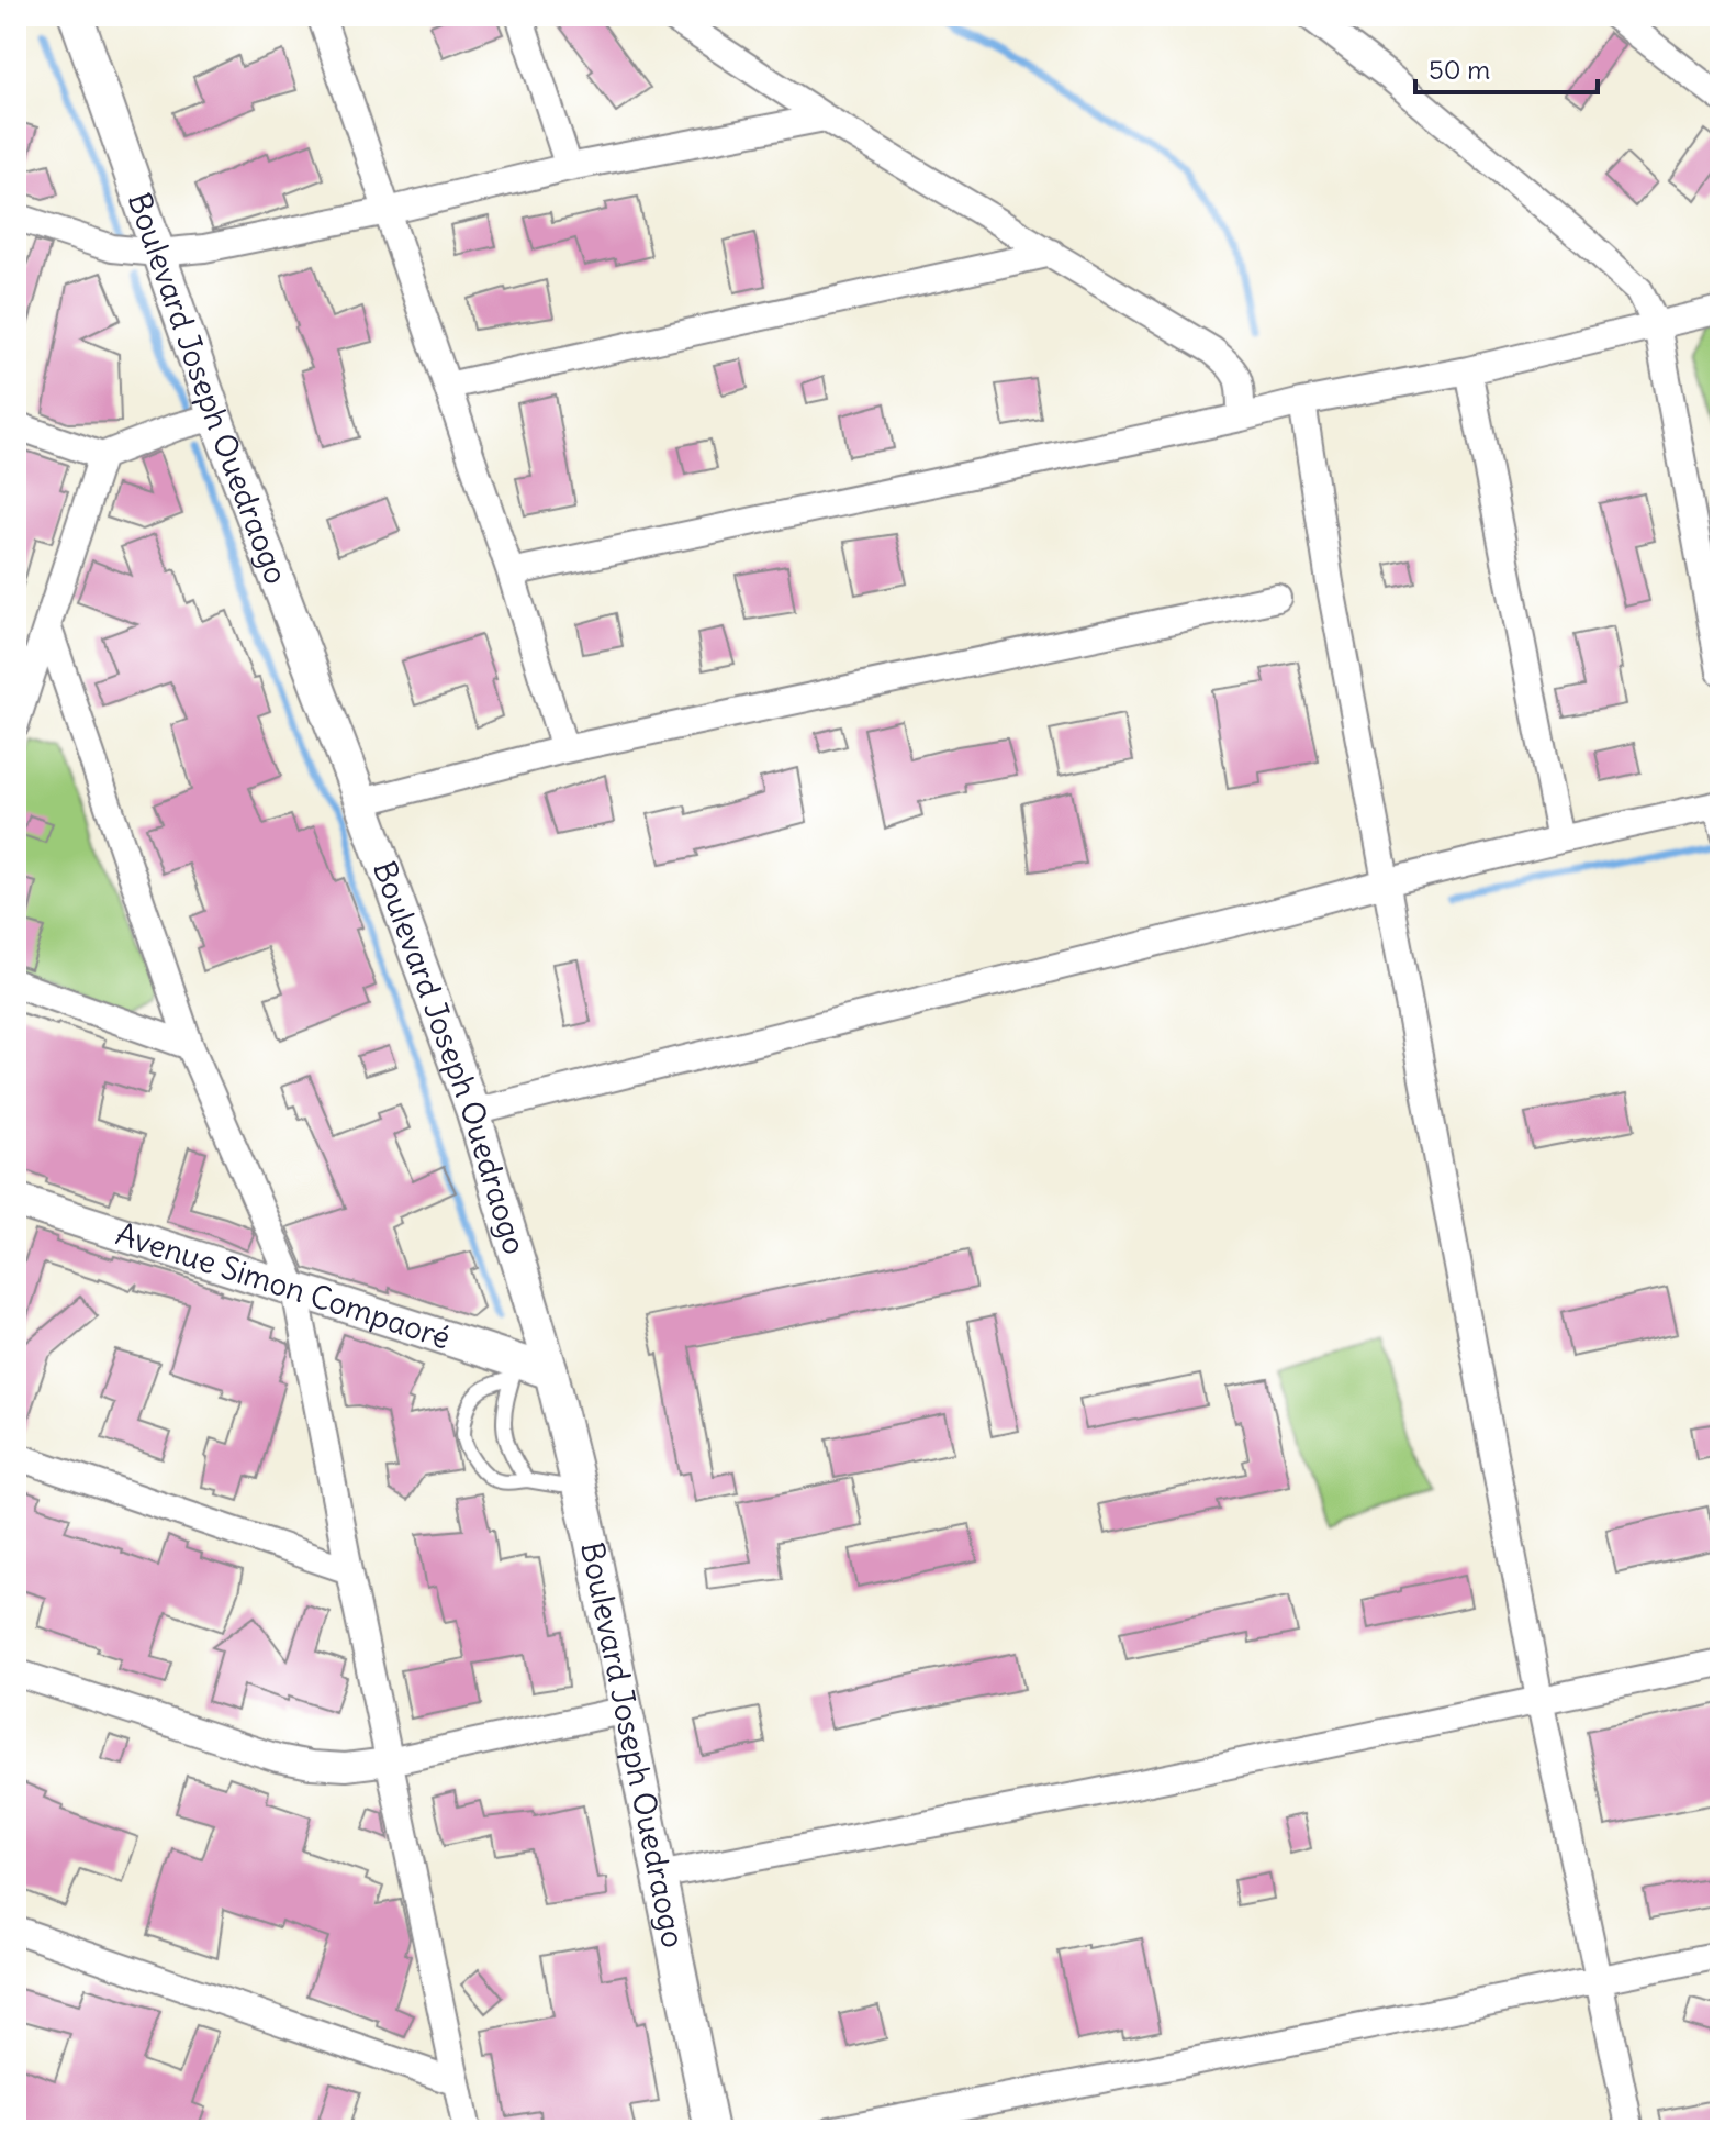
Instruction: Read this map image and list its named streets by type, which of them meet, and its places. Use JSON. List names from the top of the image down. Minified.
{"streets":{"street":["Boulevard Joseph Ouedraogo","Avenue Simon Compaoré"]},"crossings":[["Boulevard Joseph Ouedraogo","Avenue Simon Compaoré"]],"scale_bar":"50 m"}
